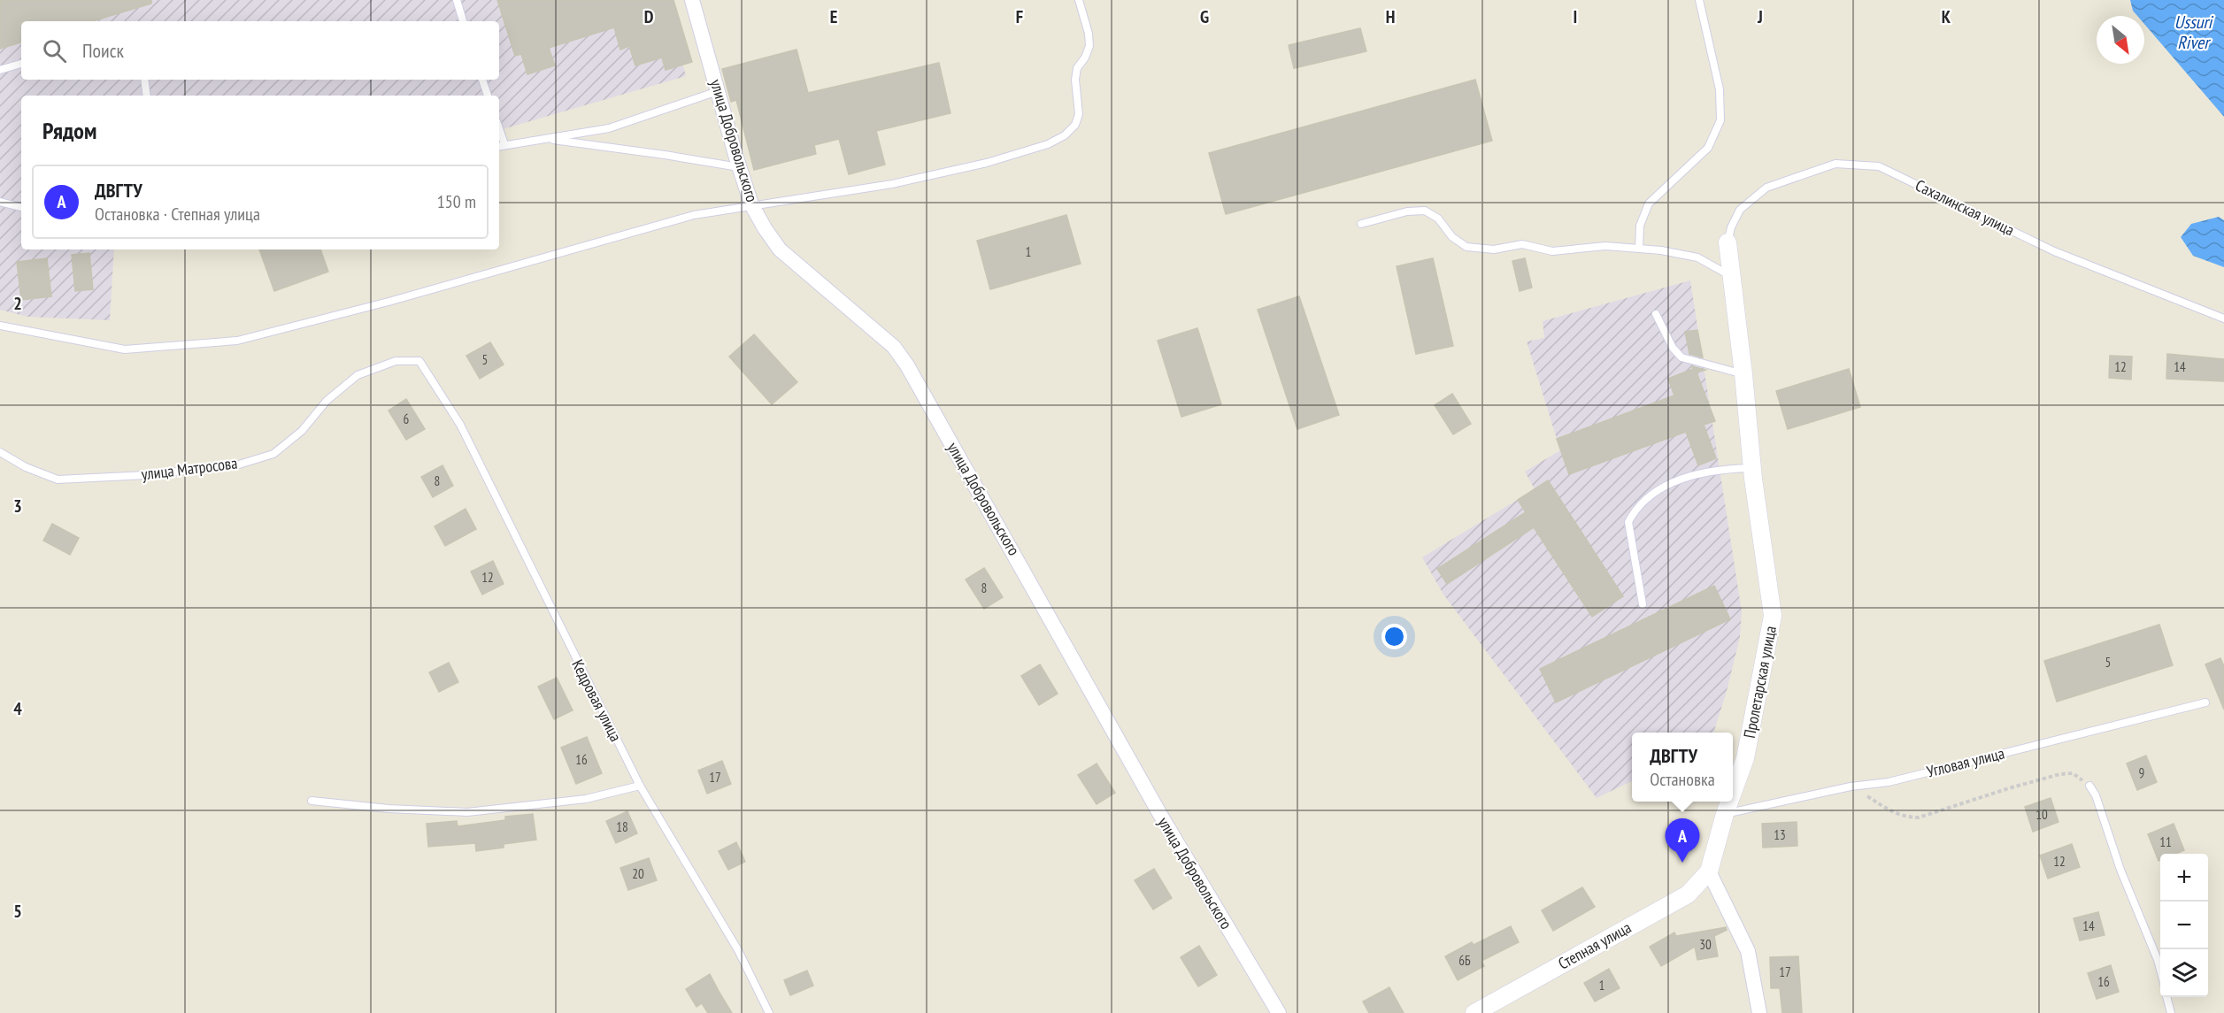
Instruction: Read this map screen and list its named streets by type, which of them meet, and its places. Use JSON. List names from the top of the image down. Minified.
{"streets":{"street":["улица Добровольского","Пролетарская улица","Степная улица"],"lane":["Сахалинская улица","улица Матросова","Кедровая улица","Угловая улица"]},"crossings":[["Сахалинская улица","Пролетарская улица"],["улица Матросова","Кедровая улица"],["Пролетарская улица","Угловая улица"],["Пролетарская улица","Степная улица"]],"water":["Ussuri River"],"house_numbers":["1","5","12","14","6","8","12","8","5","16","9","17","10","18","13","11","12","20","14","30","6Б","17","16","1"],"north":"bottom right","page":{"search":"Поиск","heading":"Рядом","list":[{"mark":"A","name":"ДВГТУ","note":"Остановка · Степная улица","value":"150 m"}],"popup":["ДВГТУ","Остановка"],"pins":"A","map_buttons":["+","−"]},"grid":{"columns":["D","E","F","G","H","I","J","K"],"rows":["2","3","4","5"]}}
